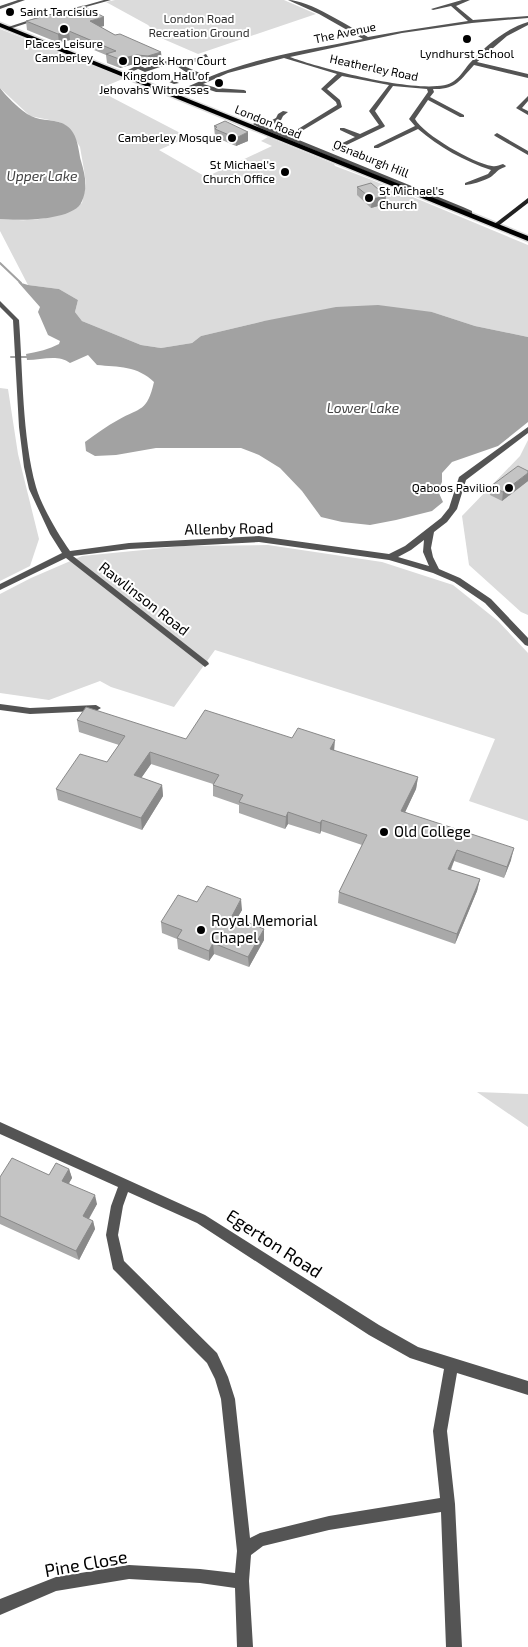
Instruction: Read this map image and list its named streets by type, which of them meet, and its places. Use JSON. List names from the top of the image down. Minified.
{"streets":{"main road":["London Road"],"street":["The Avenue","Heatherley Road","Allenby Road","Rawlinson Road","Egerton Road","Pine Close"]},"crossings":[["The Avenue","Heatherley Road"],["The Avenue","London Road"],["Allenby Road","Rawlinson Road"]],"water":["Upper Lake","Lower Lake"],"parks":["London Road Recreation Ground"],"places":["Saint Tarcisius","Places Leisure Camberley","Lyndhurst School","Derek Horn Court","Kingdom Hall of Jehovahs Witnesses","Camberley Mosque","St Michael's Church Office","St Michael's Church","Qaboos Pavilion","Old College","Royal Memorial Chapel"]}
